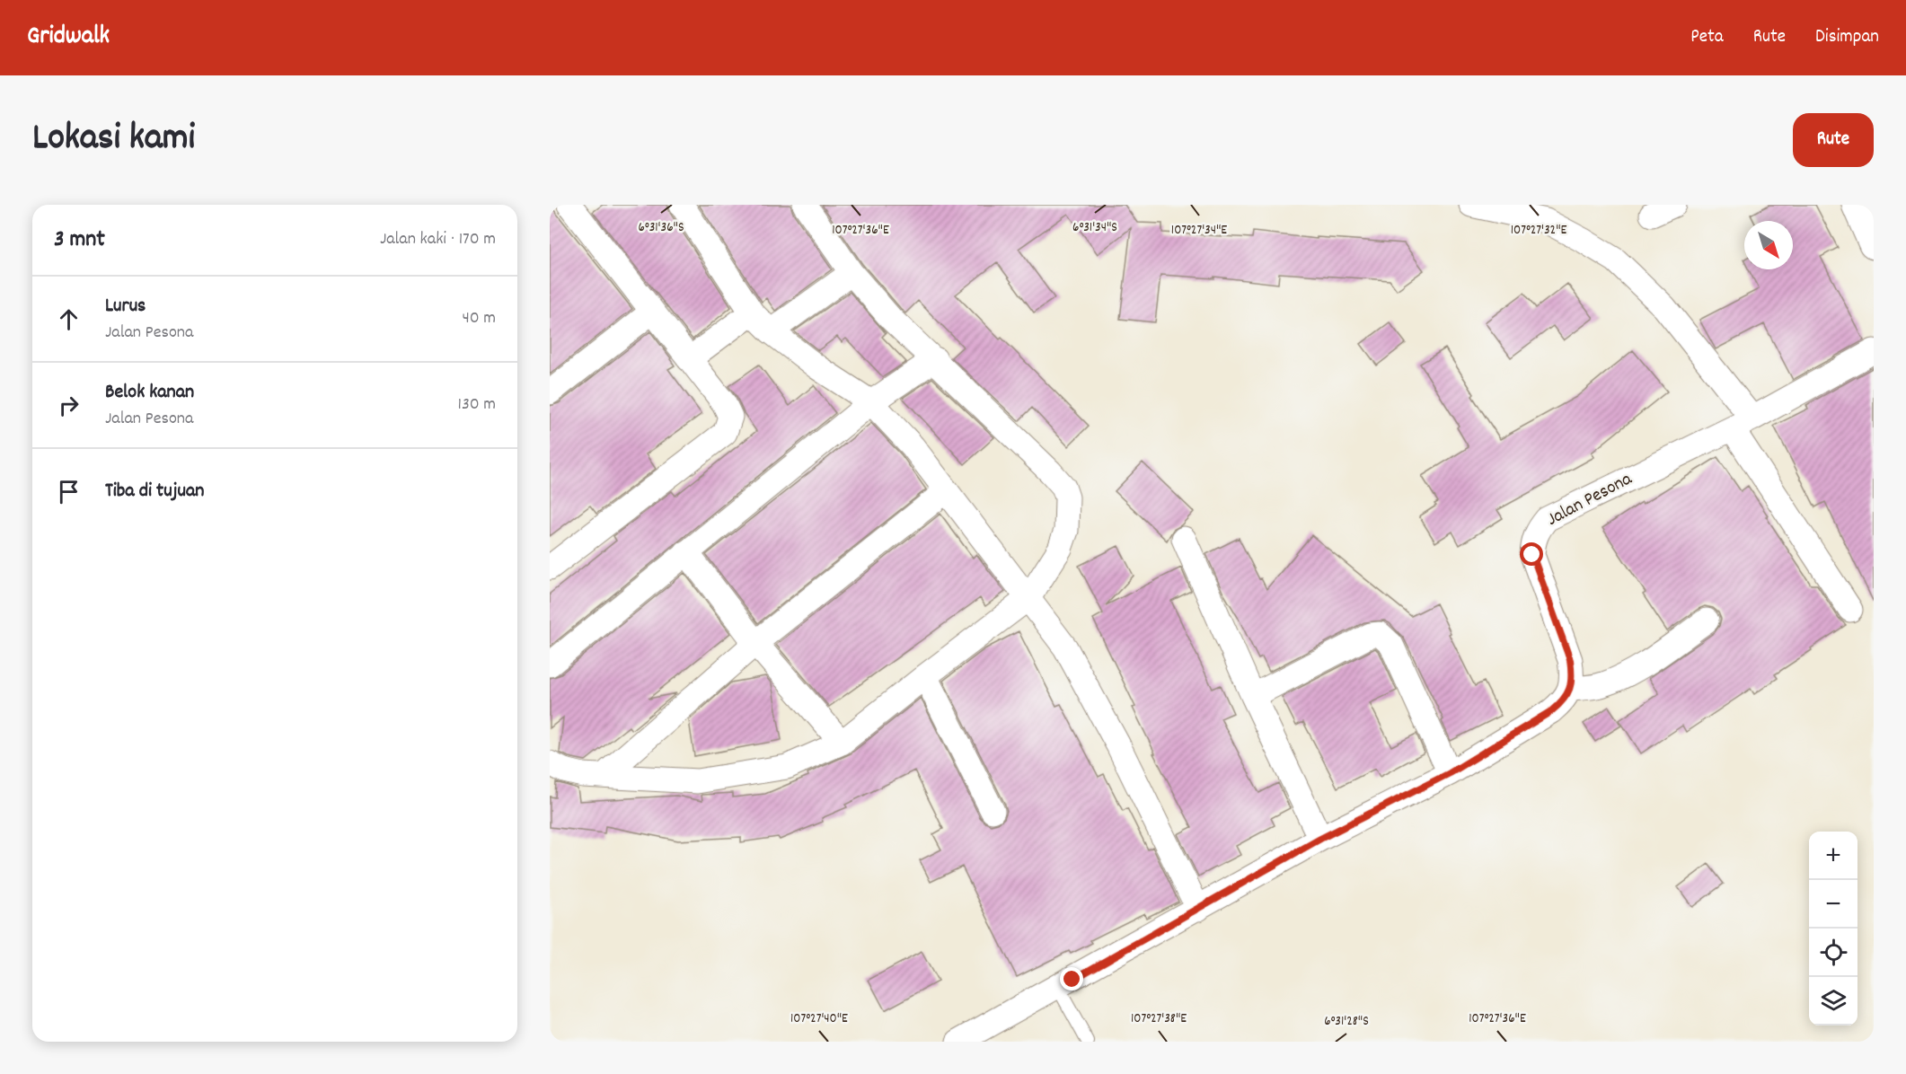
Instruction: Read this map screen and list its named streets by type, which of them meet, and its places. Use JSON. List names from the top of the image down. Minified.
{"streets":{"street":["Jalan Pesona"]},"north":"bottom right","page":{"header":"Gridwalk","nav":["Peta","Rute","Disimpan"],"title":"Lokasi kami","buttons":"Rute","heading":["3 mnt","Jalan kaki · 170 m"],"list":[["Lurus","Jalan Pesona","40 m"],["Belok kanan","Jalan Pesona","130 m"],"Tiba di tujuan"],"map_buttons":["+","−"]},"coordinates":["6°31'36\"S","6°31'34\"S","107°27'36\"E","107°27'34\"E","107°27'32\"E","107°27'40\"E","107°27'38\"E","6°31'28\"S"]}
